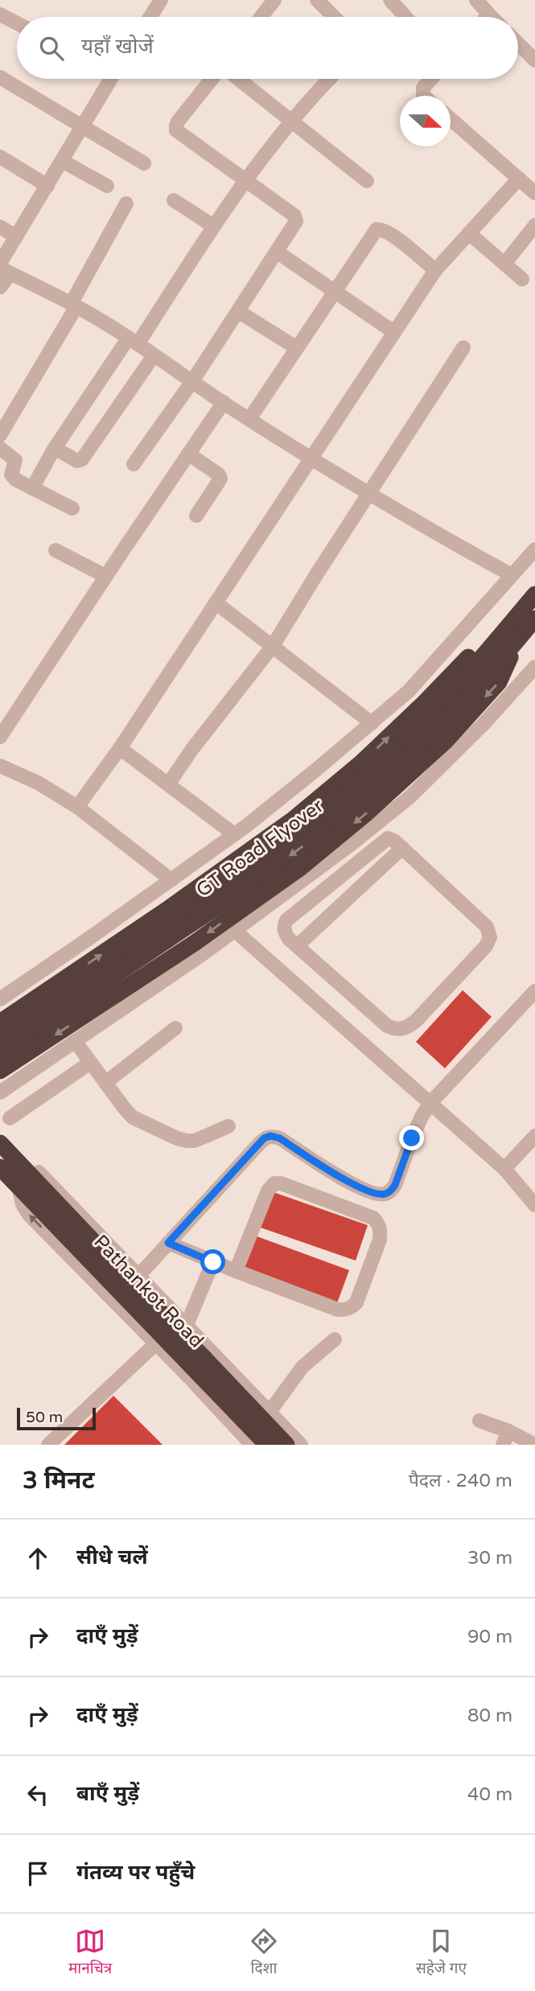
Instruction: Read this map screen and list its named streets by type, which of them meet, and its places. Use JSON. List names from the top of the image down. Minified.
{"streets":{"highway":["GT Road Flyover","Pathankot Road"]},"scale_bar":"50 m","north":"right","page":{"search":"यहाँ खोजें","scale":"50 m","heading":["3 मिनट","पैदल · 240 m"],"list":[["सीधे चलें","30 m"],["दाएँ मुड़ें","90 m"],["दाएँ मुड़ें","80 m"],["बाएँ मुड़ें","40 m"],"गंतव्य पर पहुँचे"],"nav":["मानचित्र","दिशा","सहेजे गए"]}}
